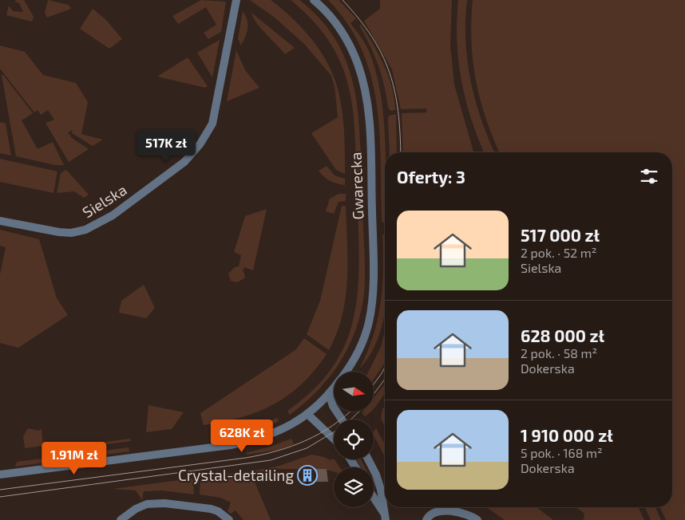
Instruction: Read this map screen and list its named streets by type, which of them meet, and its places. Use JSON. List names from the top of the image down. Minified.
{"streets":{"street":["Gwarecka","Sielska"]},"places":{"building":["Crystal-detailing"]},"north":"right","page":{"price":["517K zł","628K zł","1.91M zł"],"heading":"Oferty: 3","list":[{"name":"517 000 zł","note":"2 pok. · 52 m² · Sielska"},{"name":"628 000 zł","note":"2 pok. · 58 m² · Dokerska"},{"name":"1 910 000 zł","note":"5 pok. · 168 m² · Dokerska"}]}}
